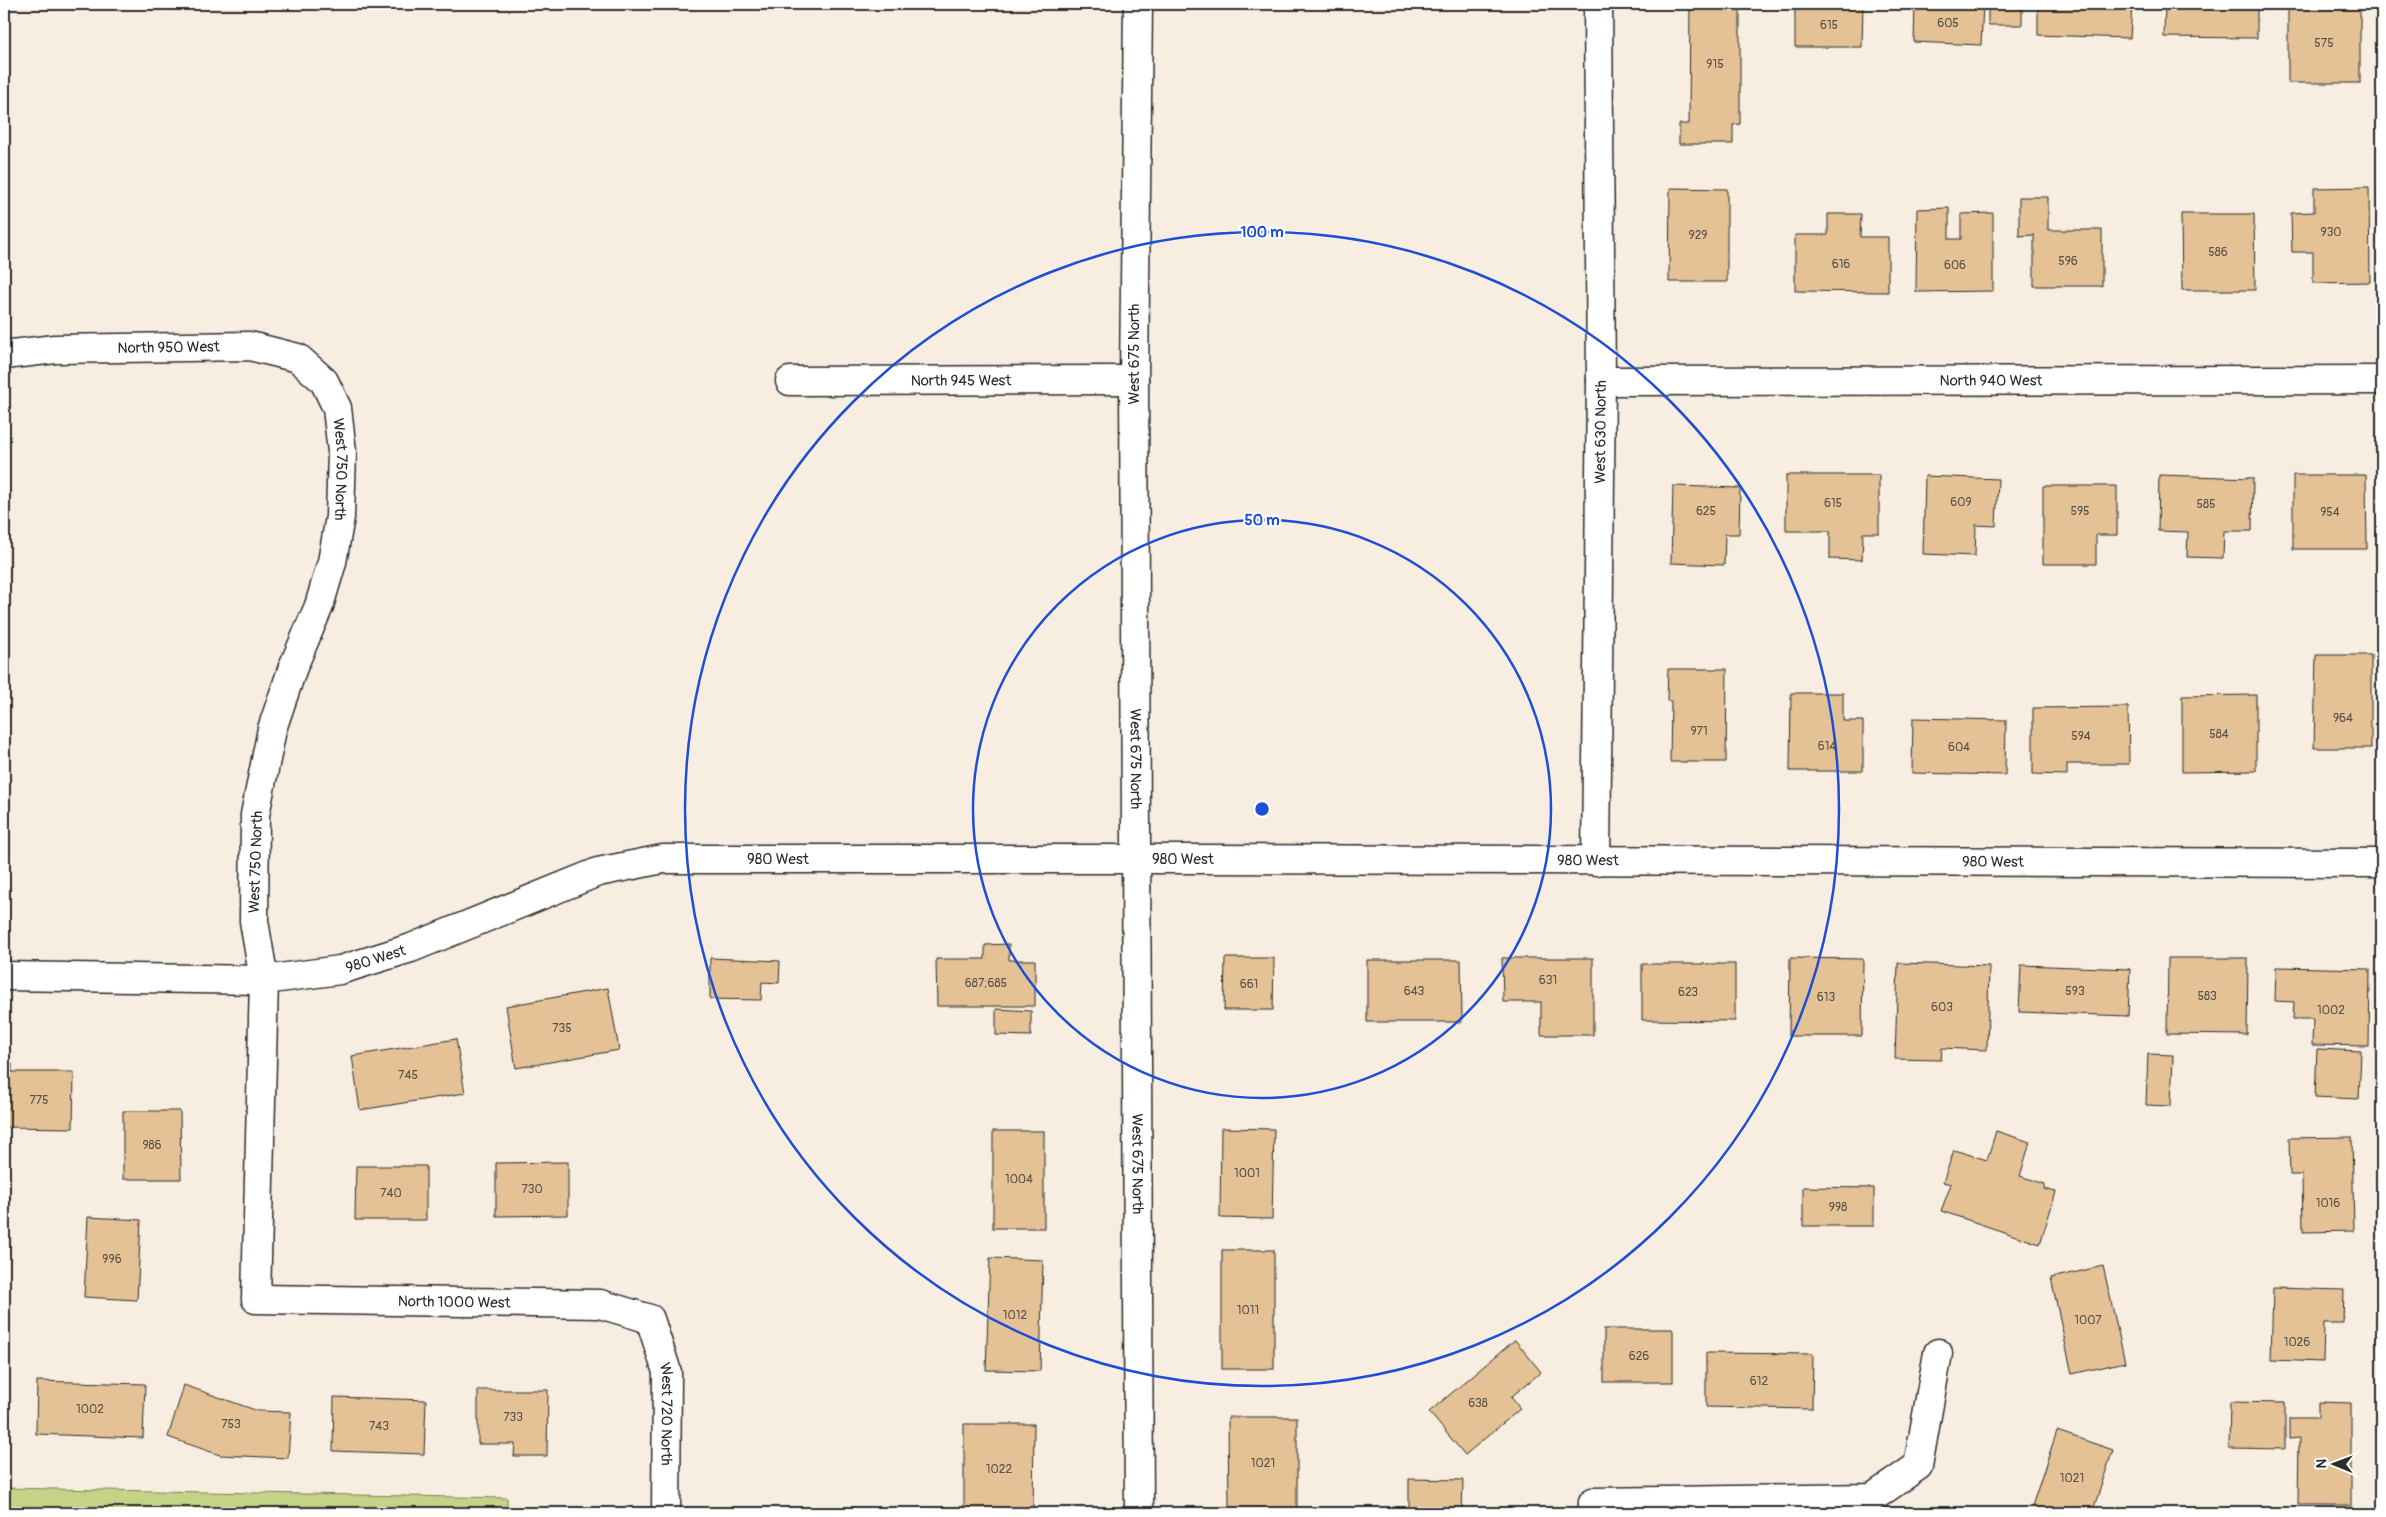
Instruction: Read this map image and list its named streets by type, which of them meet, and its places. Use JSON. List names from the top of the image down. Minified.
{"streets":{"street":["North 950 West","West 675 North","North 945 West","North 940 West","West 630 North","West 750 North","980 West","North 1000 West","West 720 North"]},"crossings":[["North 950 West","West 750 North"],["West 675 North","North 945 West"],["West 675 North","980 West"],["North 940 West","West 630 North"],["West 630 North","980 West"],["West 750 North","980 West"],["West 750 North","North 1000 West"],["North 1000 West","West 720 North"]],"house_numbers":["605","615","575","915","930","929","586","596","616","606","609","615","585","625","595","954","964","971","584","594","614","604","631","687;685","661","643","593","623","583","613","603","1002","735","745","775","986","1001","1004","730","740","1016","998","996","1011","1012","1007","1026","626","612","638","1002","733","753","743","1021","1022","1021"],"north":"left","rings":["100 m","50 m"]}
